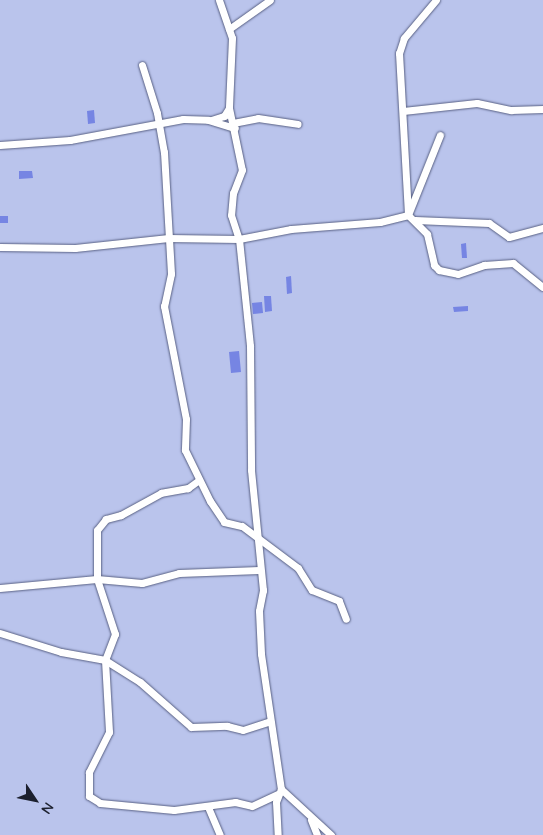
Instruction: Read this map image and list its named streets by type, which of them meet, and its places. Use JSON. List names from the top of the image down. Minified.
{"north":"bottom right"}
